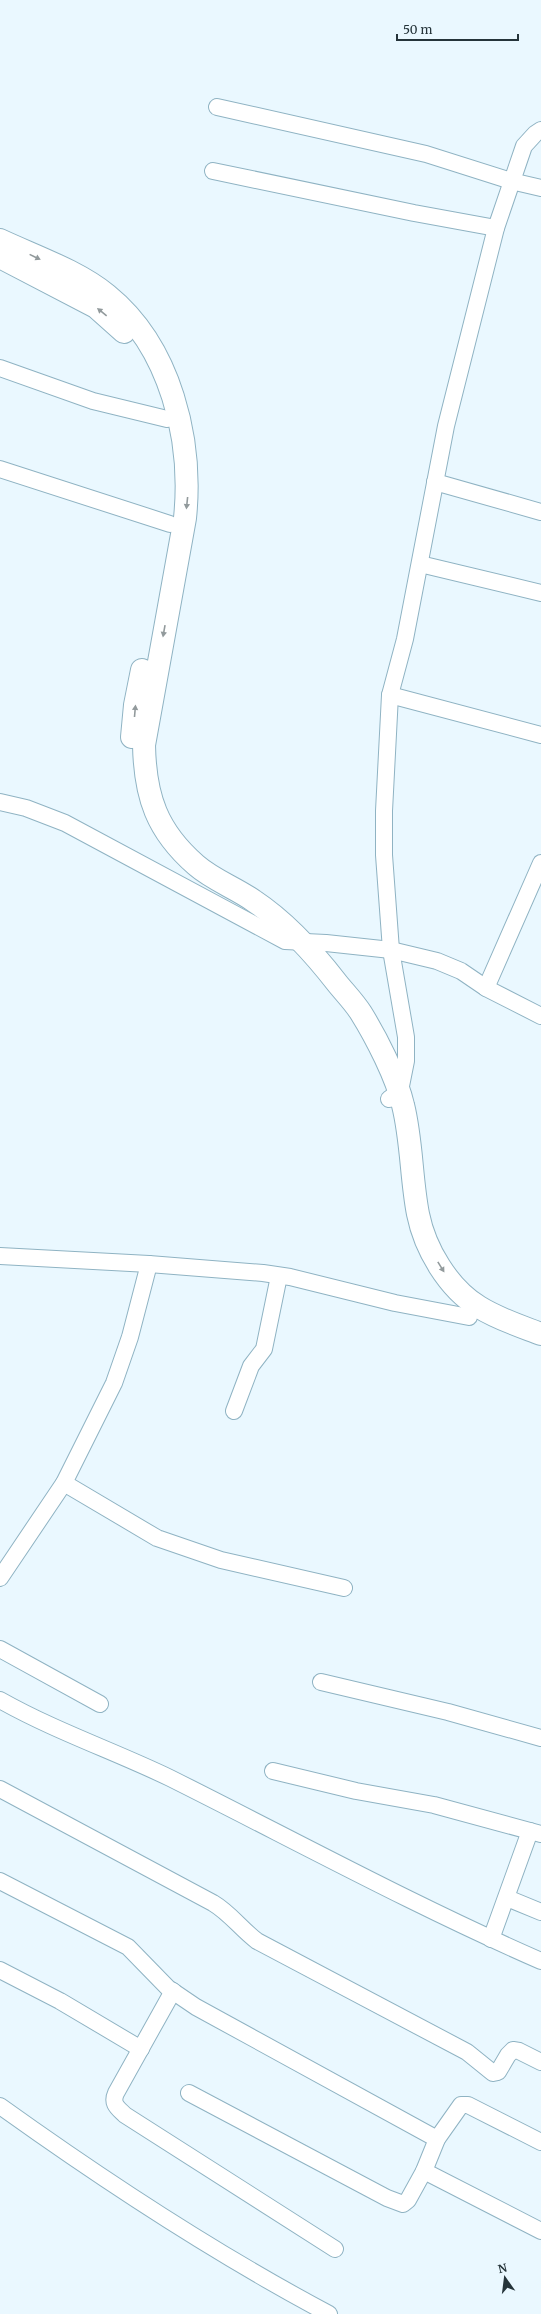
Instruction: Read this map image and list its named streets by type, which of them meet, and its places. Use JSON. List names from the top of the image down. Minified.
{"scale_bar":"50 m","north":"top"}
